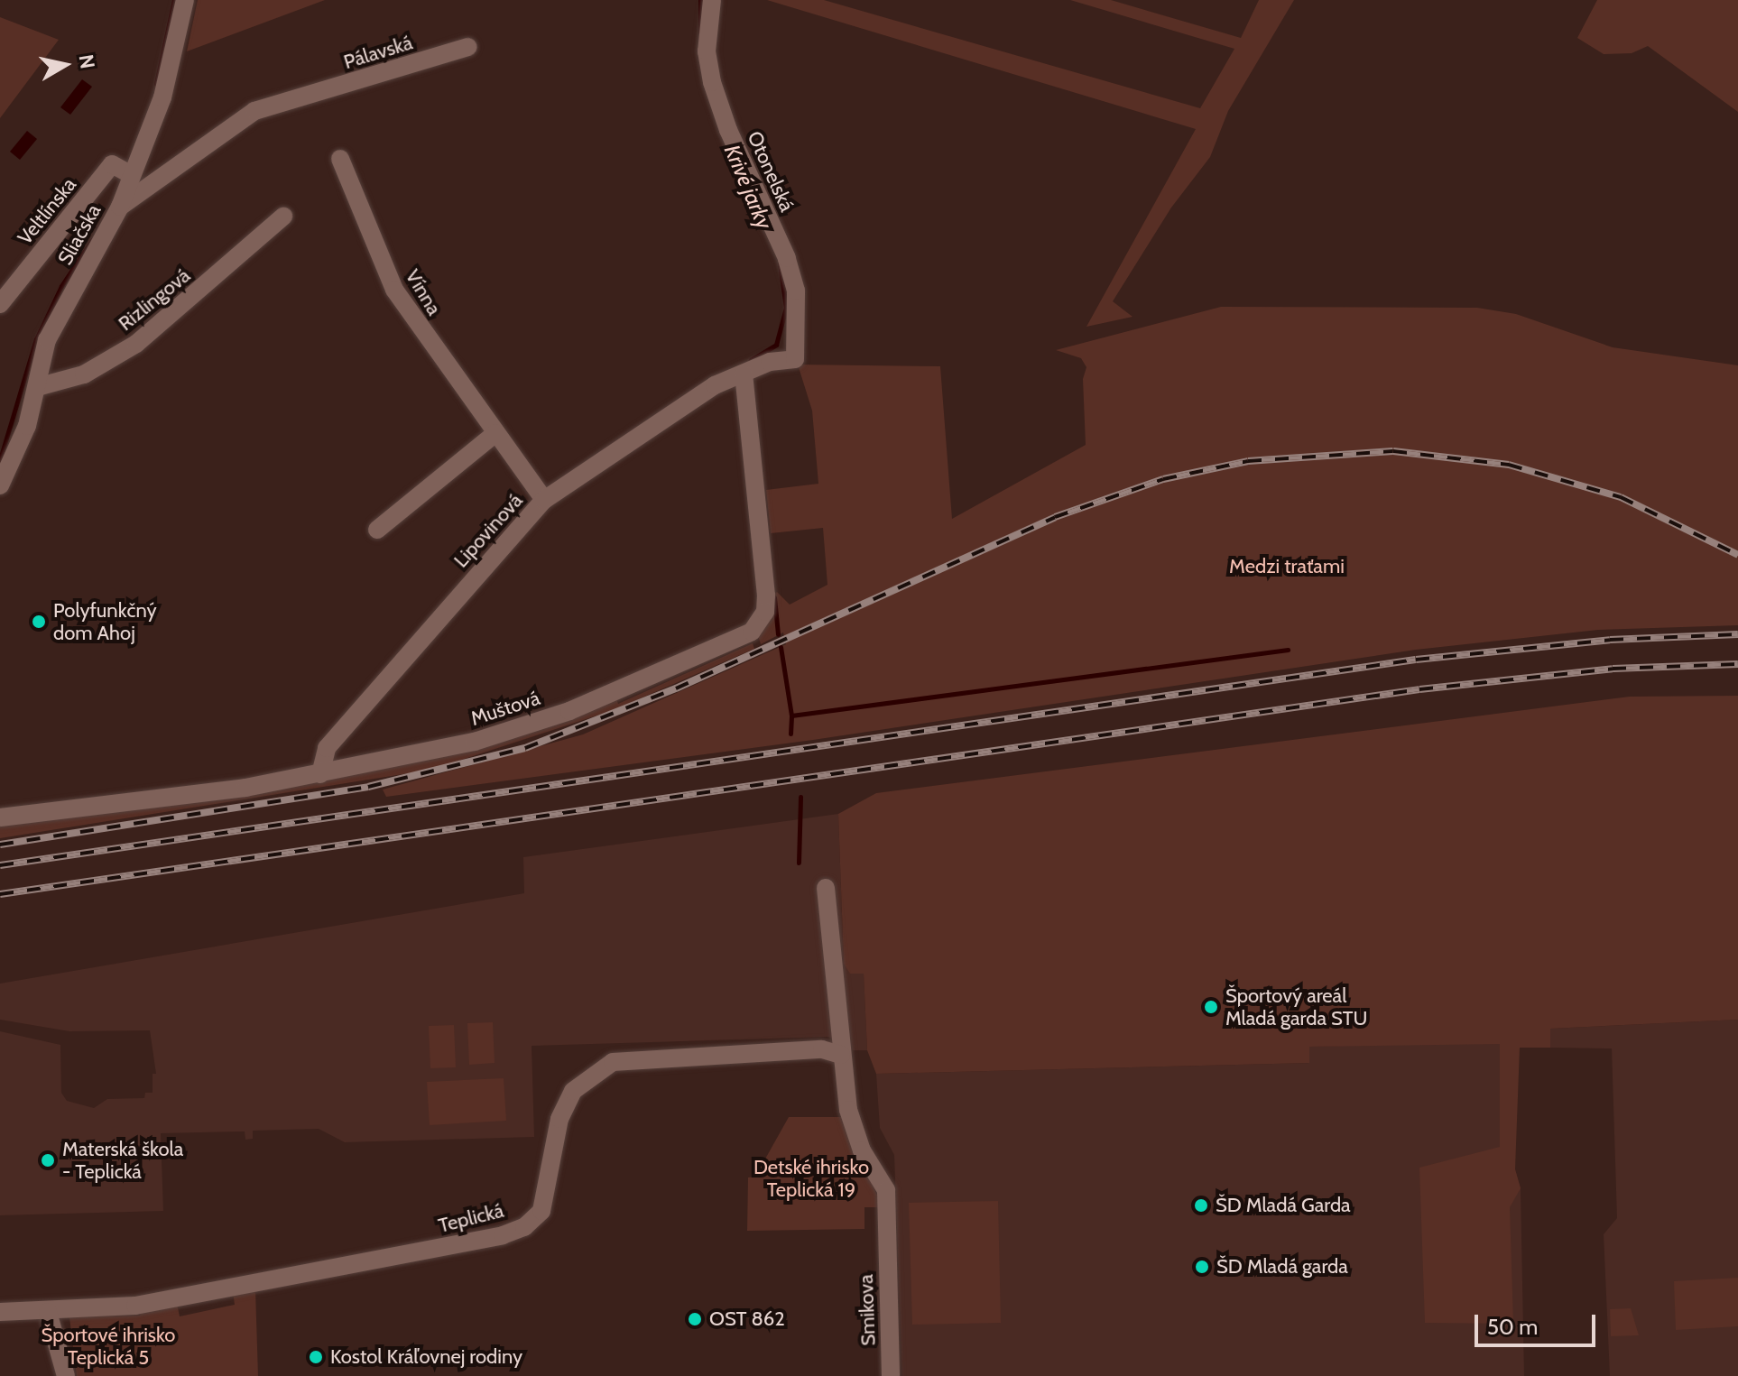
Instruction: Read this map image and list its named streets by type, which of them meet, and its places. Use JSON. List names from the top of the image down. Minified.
{"streets":{"street":["Pálavská","Otonelská","Veltlínska","Sliačska","Vínna","Rizlingová","Lipovinová","Muštová","Teplická","Smikova"]},"crossings":[["Pálavská","Sliačska"],["Otonelská","Lipovinová"],["Veltlínska","Sliačska"],["Sliačska","Rizlingová"],["Vínna","Lipovinová"],["Lipovinová","Muštová"],["Teplická","Smikova"]],"water":["Krivé jarky"],"parks":["Medzi traťami","Detské ihrisko Teplická 19","Športové ihrisko Teplická 5"],"places":["Polyfunkčný dom Ahoj","Športový areál Mladá garda STU","Materská škola - Teplická","ŠD Mladá Garda","ŠD Mladá garda","OST 862","Kostol Kráľovnej rodiny"],"scale_bar":"50 m","north":"right"}
